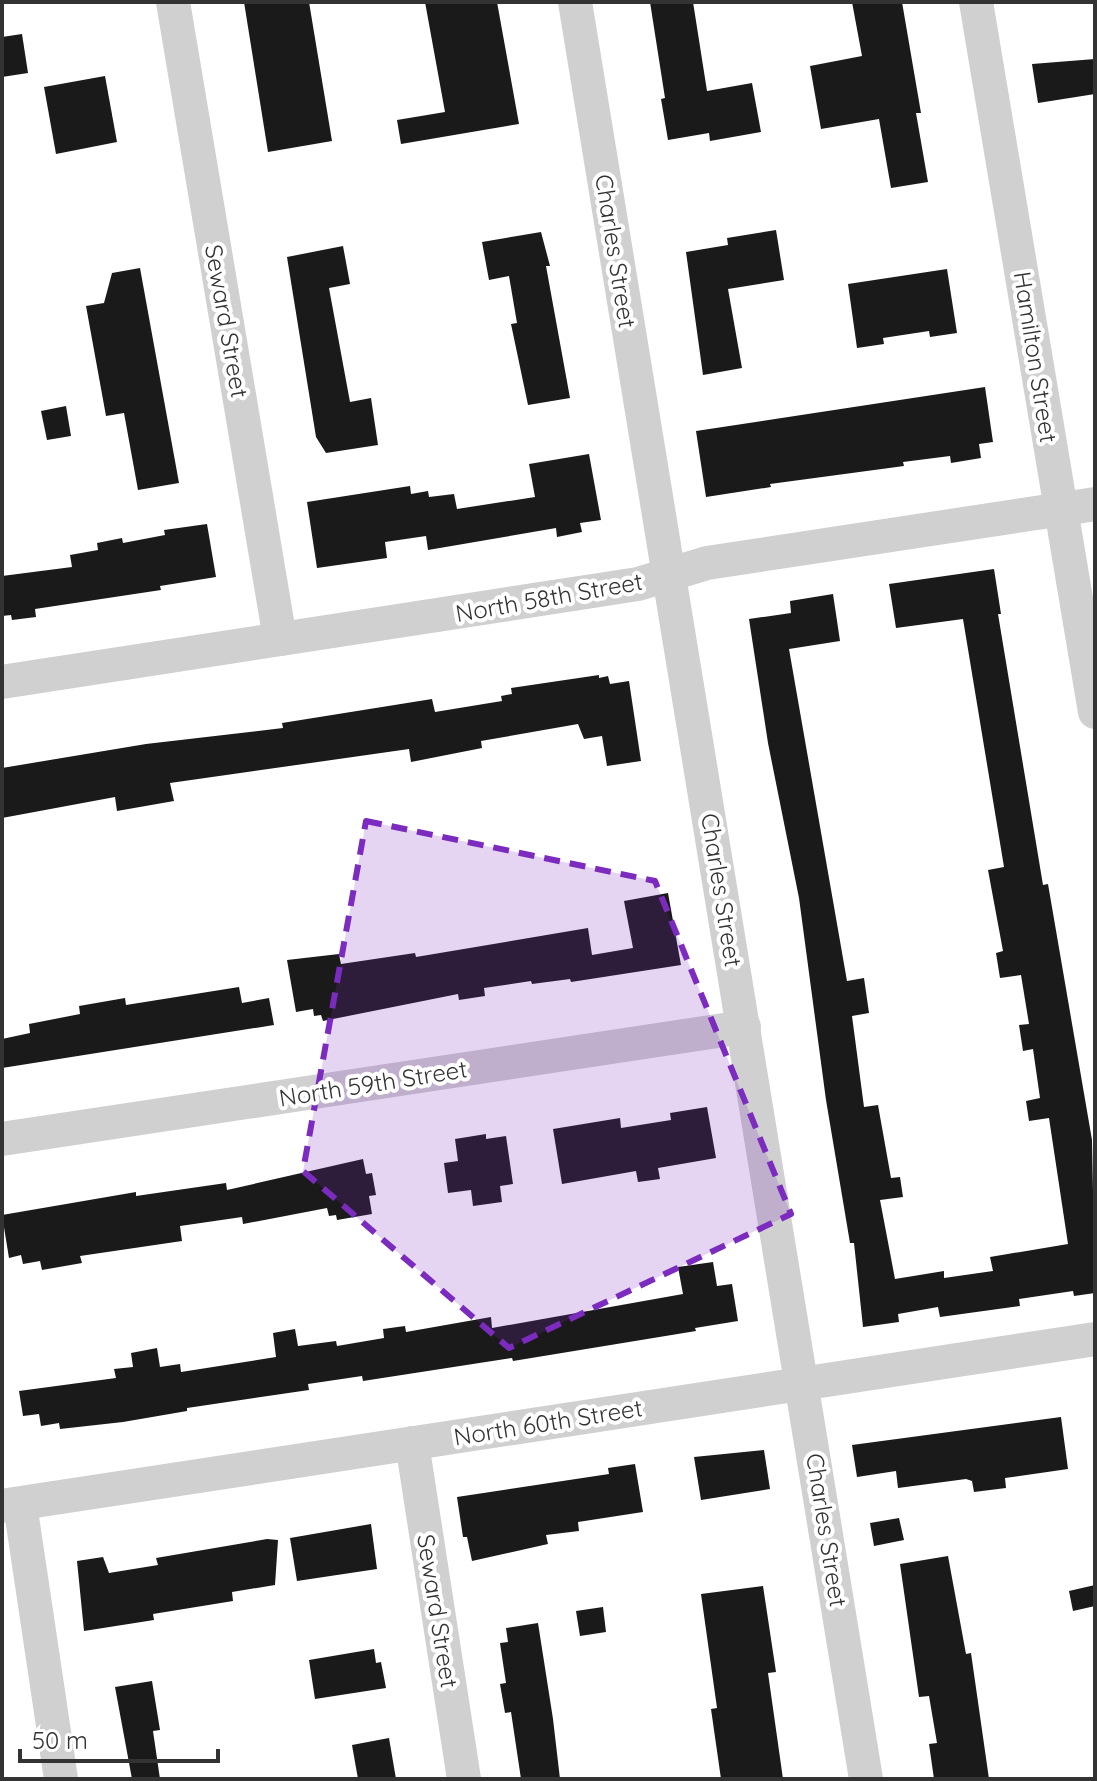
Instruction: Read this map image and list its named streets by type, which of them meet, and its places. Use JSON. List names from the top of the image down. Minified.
{"streets":{"street":["Charles Street","Seward Street","Hamilton Street","North 58th Street","North 59th Street","North 60th Street"]},"crossings":[["Charles Street","North 58th Street"],["Charles Street","North 59th Street"],["Charles Street","North 60th Street"],["Seward Street","North 58th Street"],["Seward Street","North 60th Street"],["Hamilton Street","North 58th Street"]],"scale_bar":"50 m"}
